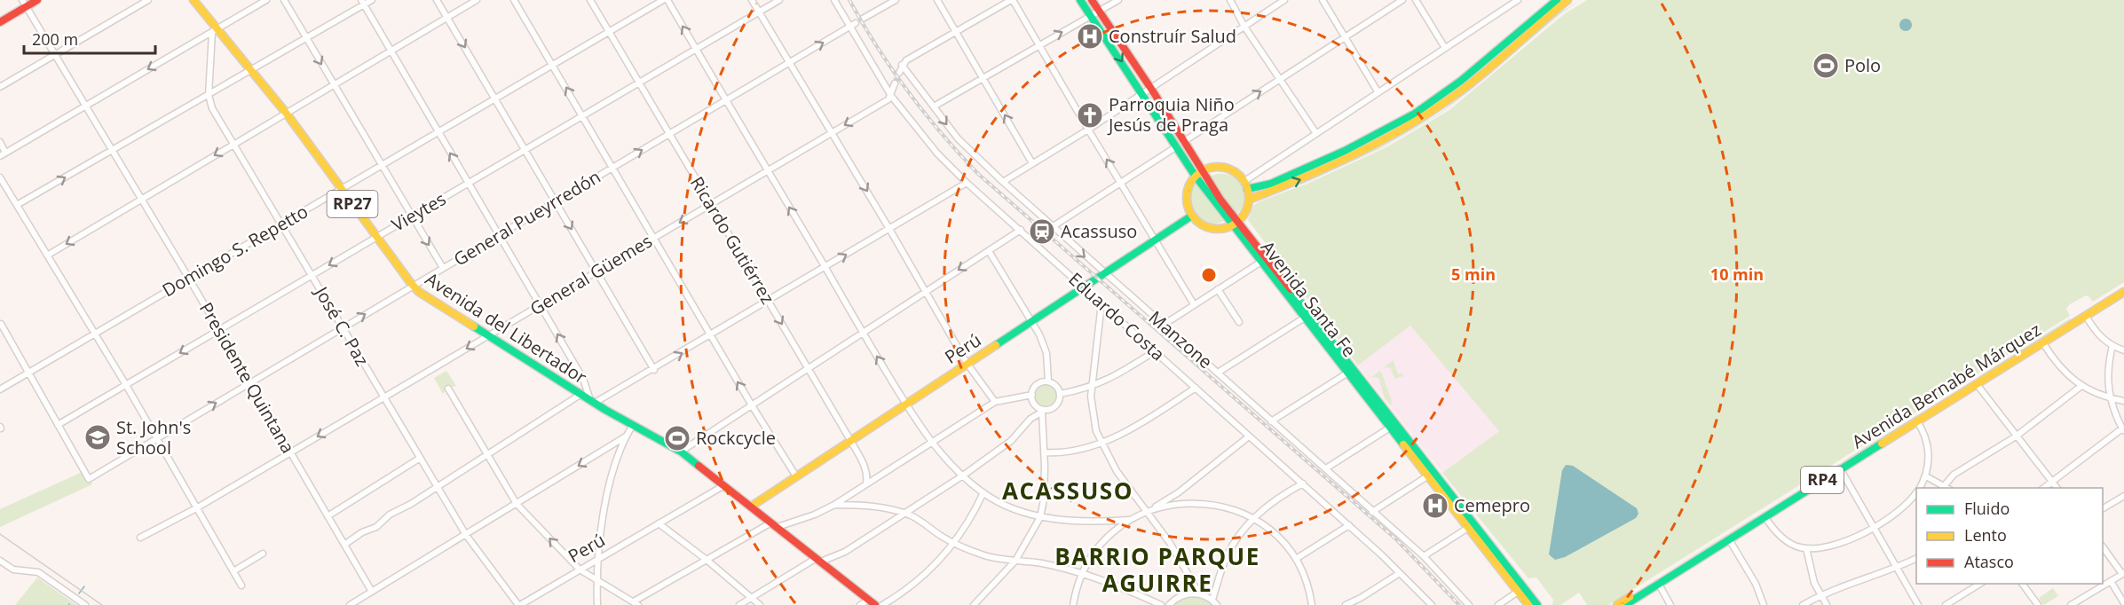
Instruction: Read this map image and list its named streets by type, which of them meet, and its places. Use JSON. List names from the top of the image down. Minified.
{"streets":{"main road":["RP27","Avenida Santa Fe","Avenida del Libertador","Perú","Avenida Bernabé Márquez","RP4"],"street":["Vieytes","General Pueyrredón","Ricardo Gutiérrez","Domingo S. Repetto","General Güemes","Eduardo Costa","José C. Paz","Manzone","Presidente Quintana"]},"crossings":[["Vieytes","General Pueyrredón"],["Vieytes","Ricardo Gutiérrez"],["Vieytes","José C. Paz"],["Vieytes","Avenida del Libertador"],["Vieytes","Presidente Quintana"],["General Pueyrredón","Ricardo Gutiérrez"],["General Pueyrredón","Eduardo Costa"],["General Pueyrredón","José C. Paz"],["General Pueyrredón","Avenida del Libertador"],["General Pueyrredón","Presidente Quintana"],["Ricardo Gutiérrez","Domingo S. Repetto"],["Ricardo Gutiérrez","General Güemes"],["Ricardo Gutiérrez","Perú"],["Domingo S. Repetto","José C. Paz"],["Domingo S. Repetto","Avenida del Libertador"],["Domingo S. Repetto","Presidente Quintana"],["General Güemes","Eduardo Costa"],["General Güemes","José C. Paz"],["General Güemes","Avenida del Libertador"],["General Güemes","Presidente Quintana"],["Eduardo Costa","Perú"],["José C. Paz","Avenida del Libertador"],["José C. Paz","Perú"],["Avenida del Libertador","Perú"],["Manzone","Perú"]],"one_way":["General Güemes"],"districts":["ACASSUSO","BARRIO PARQUE AGUIRRE"],"places":{"hospital":["Construír Salud","Cemepro"],"sports":["Polo","Rockcycle"],"church":["Parroquia Niño Jesús de Praga"],"station":["Acassuso"],"school or university":["St. John's School"]},"legend":["Fluido","Lento","Atasco"],"scale_bar":"200 m","rings":["5 min","10 min"]}
